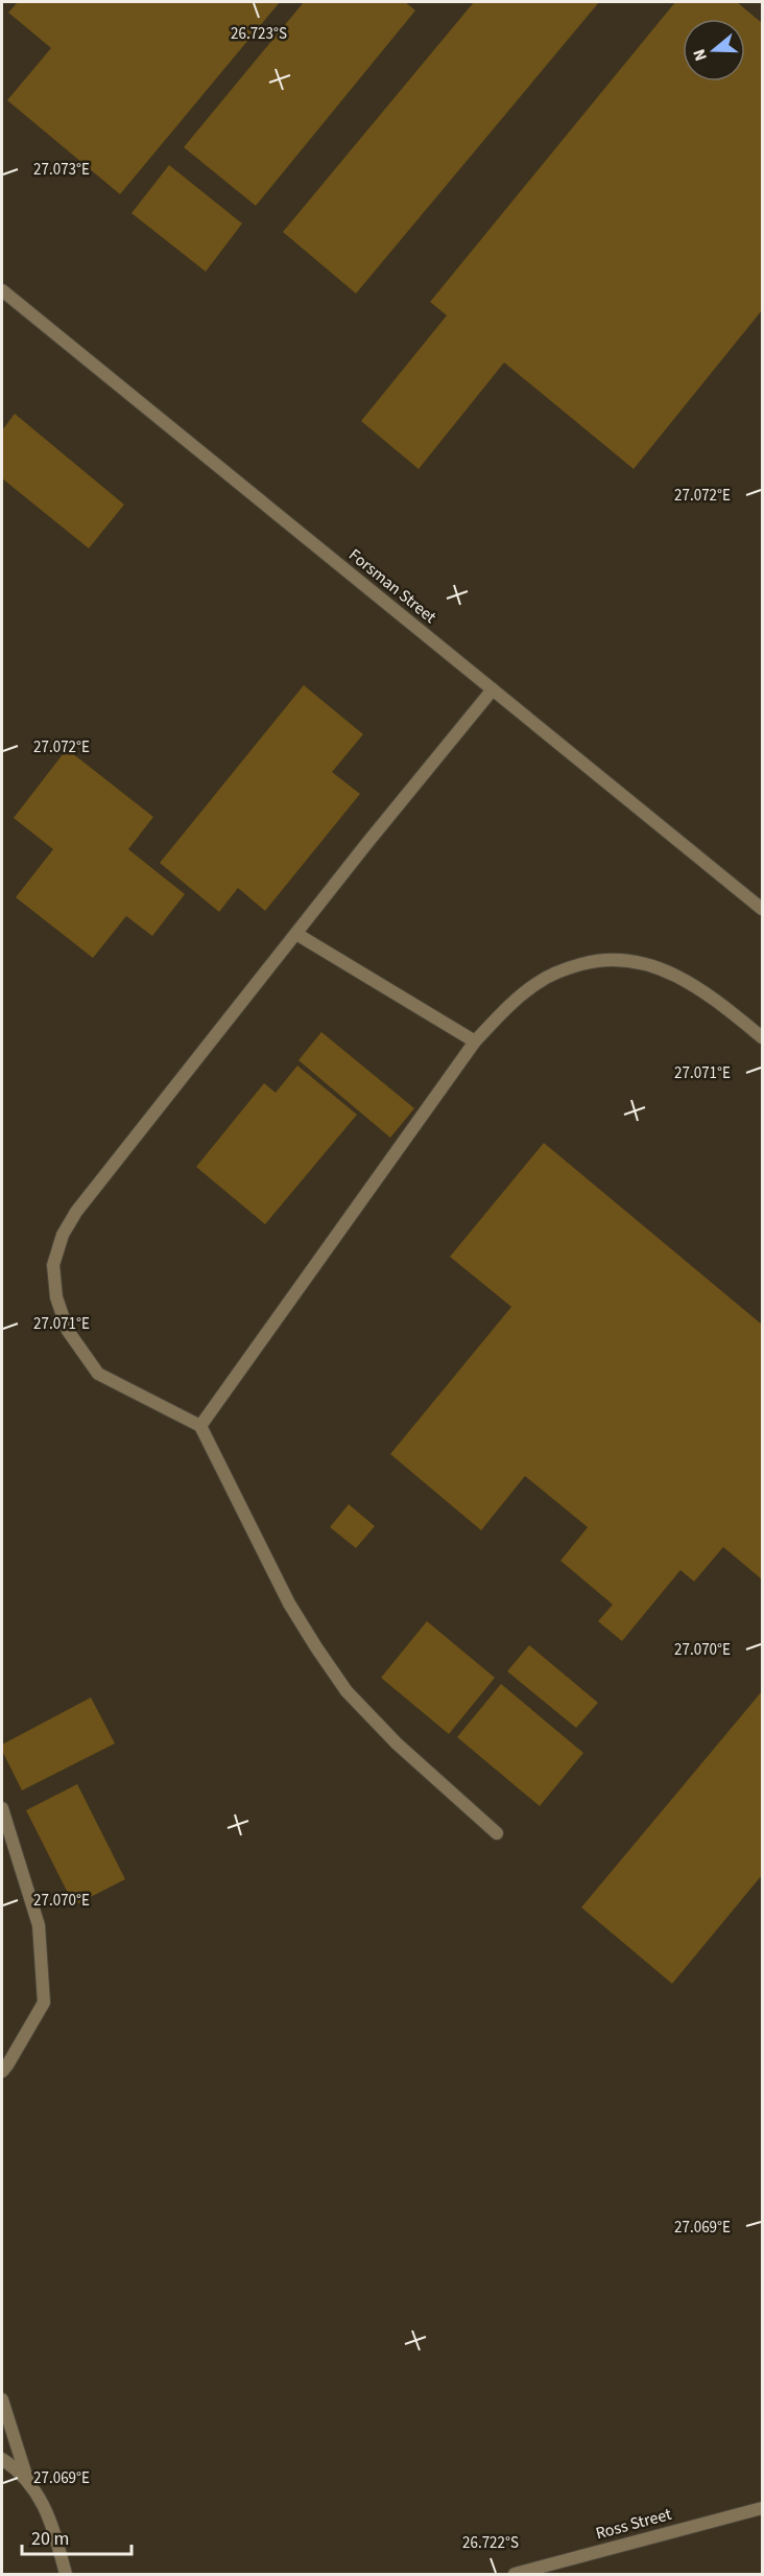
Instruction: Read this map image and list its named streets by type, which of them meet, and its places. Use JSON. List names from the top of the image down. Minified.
{"streets":{"street":["Forsman Street","Ross Street"]},"scale_bar":"20 m","north":"left","coordinates":["26.723°S","27.073°E","27.072°E","27.071°E","27.070°E","27.069°E","26.722°S"]}
